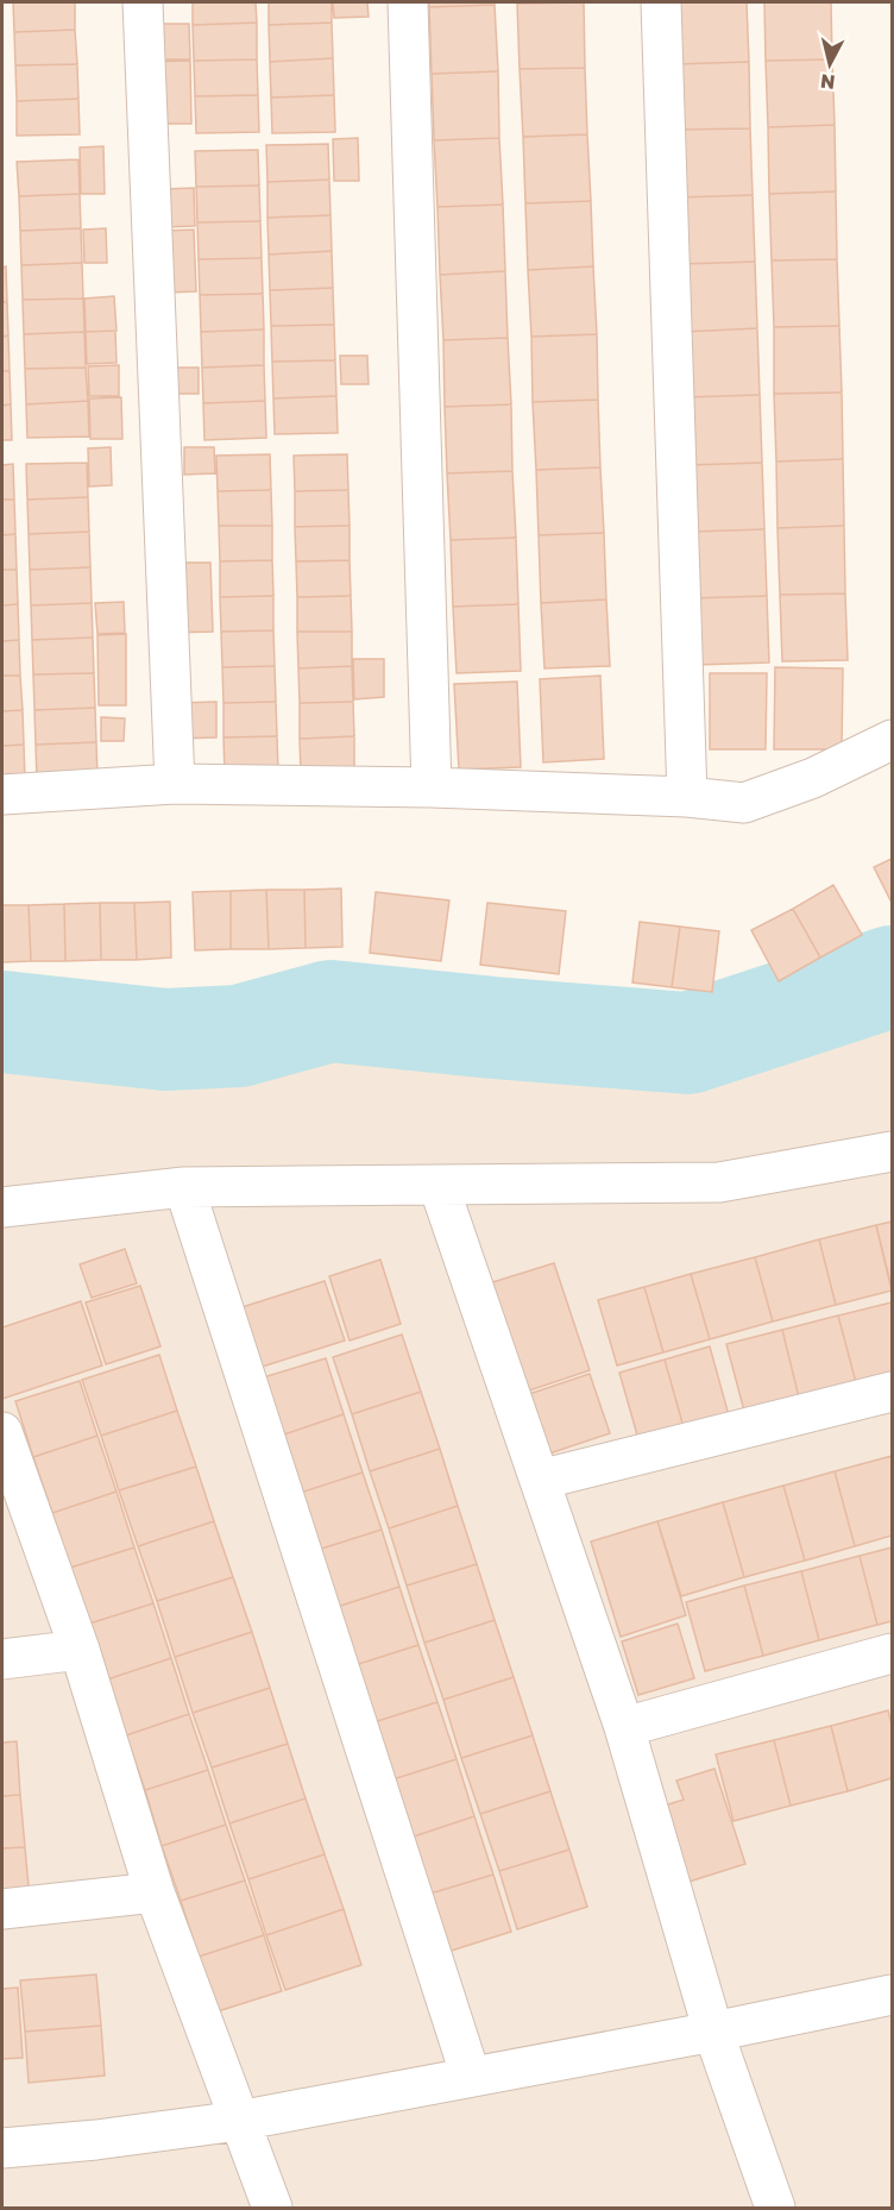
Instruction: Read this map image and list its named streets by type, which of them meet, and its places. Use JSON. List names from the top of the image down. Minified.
{"north":"bottom"}
